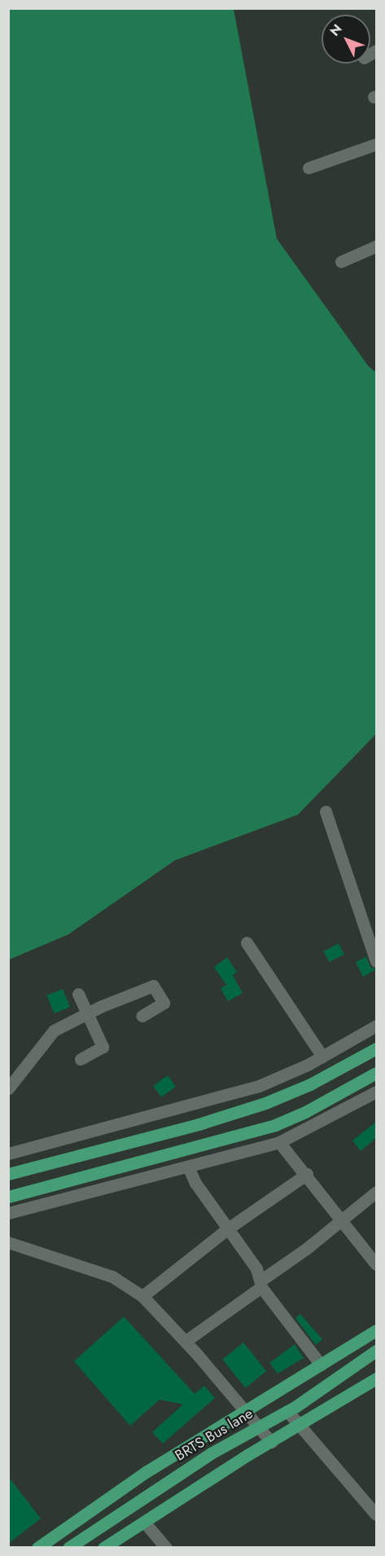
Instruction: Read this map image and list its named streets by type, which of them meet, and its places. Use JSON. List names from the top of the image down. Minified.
{"streets":{"main road":["BRTS Bus lane"]},"north":"top left"}
